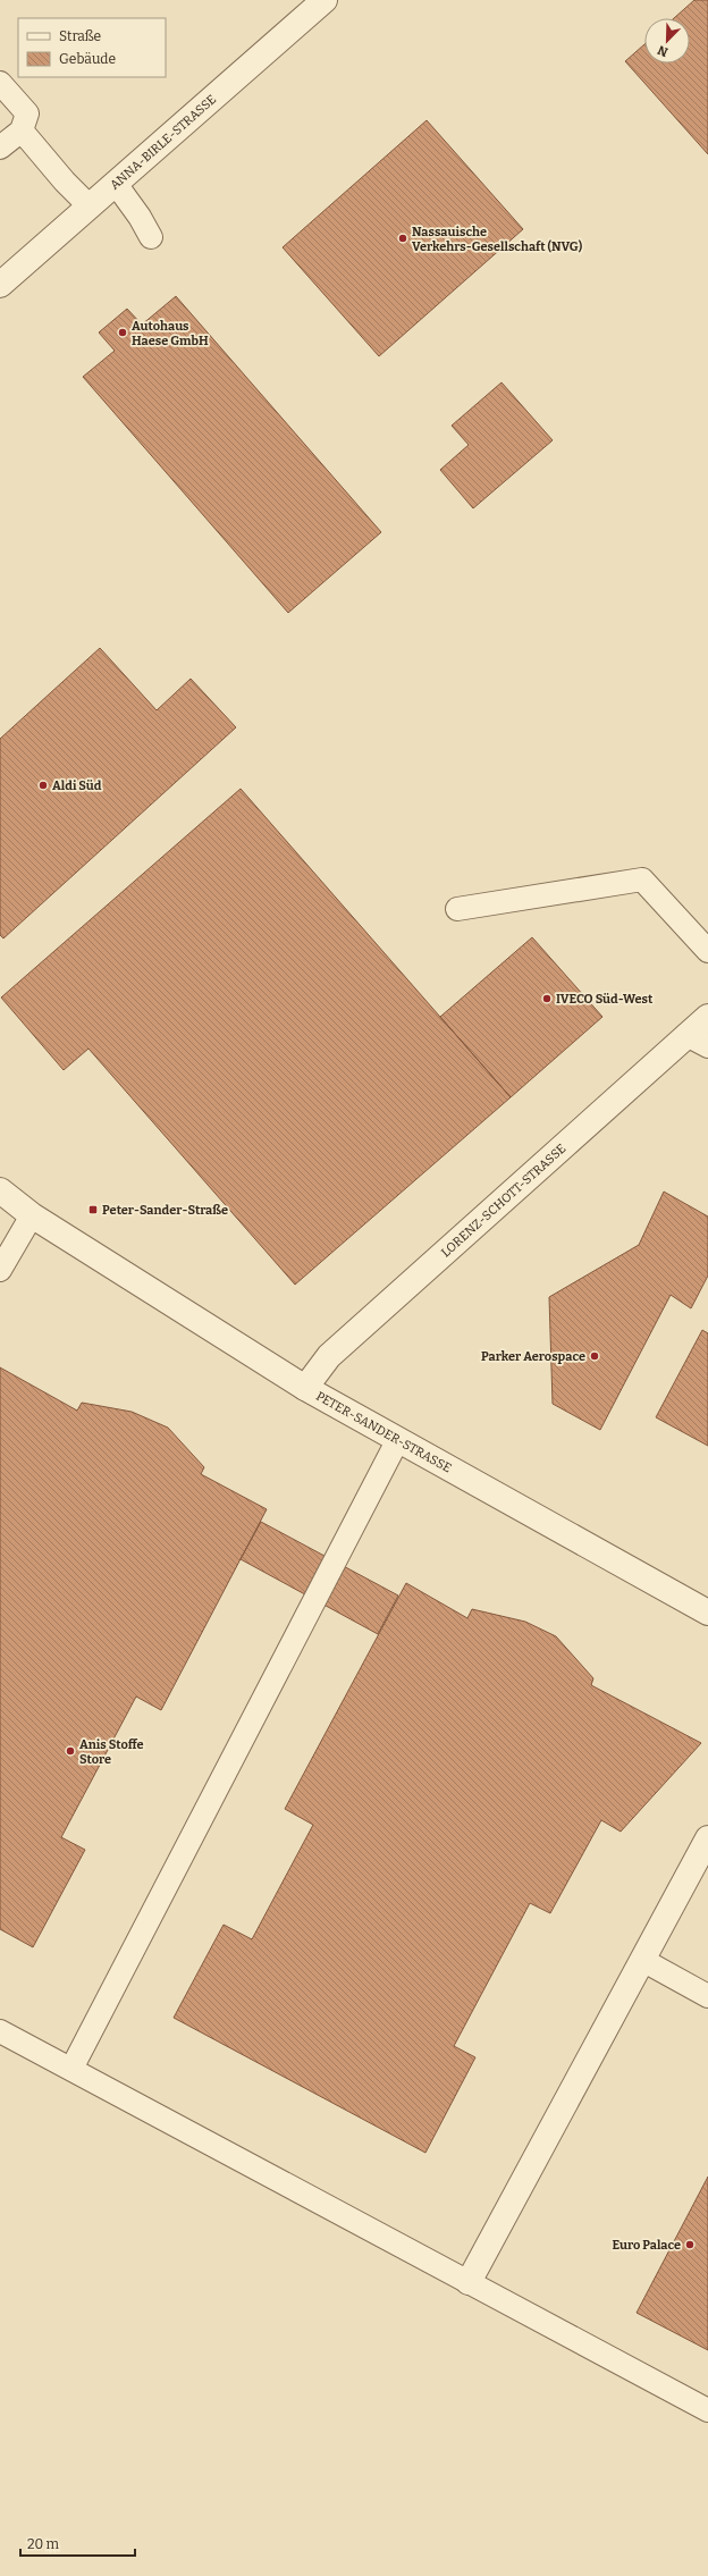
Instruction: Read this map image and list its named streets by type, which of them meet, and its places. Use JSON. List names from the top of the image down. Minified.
{"streets":{"street":["ANNA-BIRLE-STRASSE","LORENZ-SCHOTT-STRASSE","PETER-SANDER-STRASSE"]},"crossings":[["LORENZ-SCHOTT-STRASSE","PETER-SANDER-STRASSE"]],"places":{"other":["Nassauische Verkehrs-Gesellschaft (NVG)","Autohaus Haese GmbH","Aldi Süd","IVECO Süd-West","Parker Aerospace","Anis Stoffe Store","Euro Palace"],"transit":["Peter-Sander-Straße"]},"legend":["Straße","Gebäude"],"scale_bar":"20 m","north":"bottom left"}
